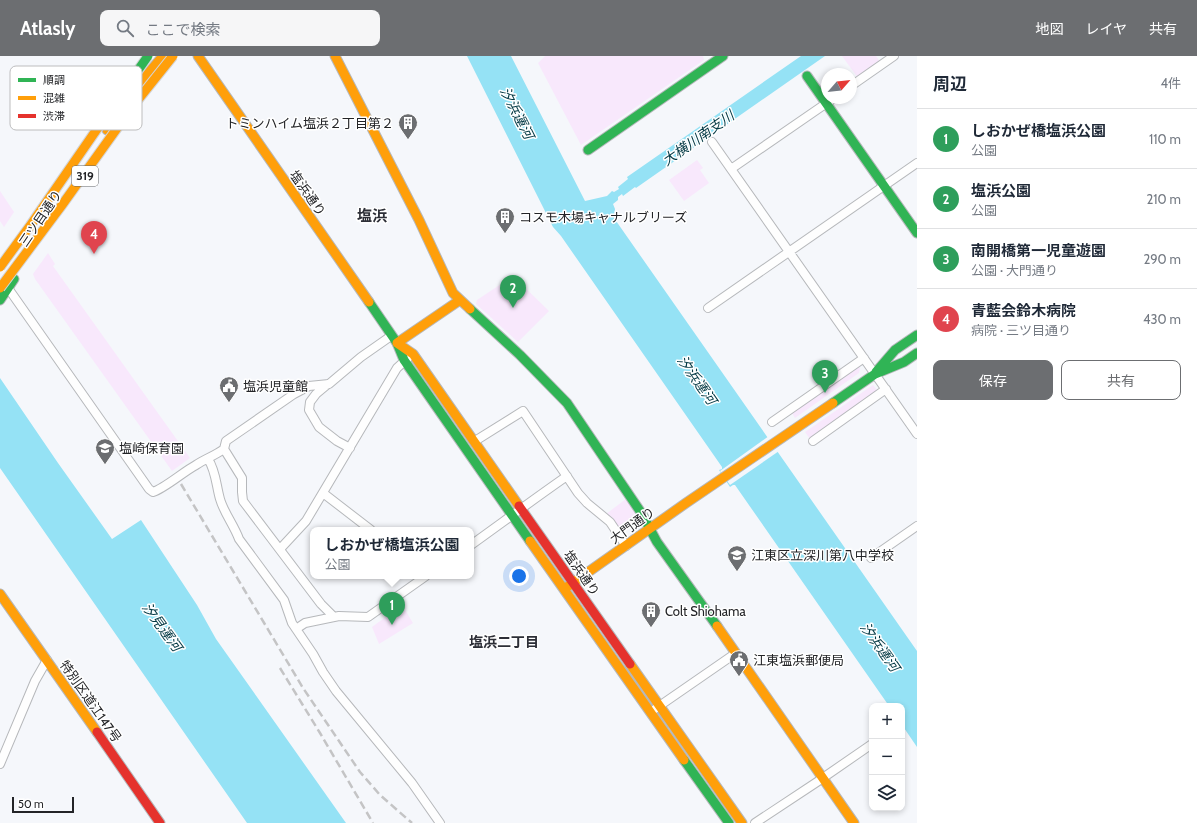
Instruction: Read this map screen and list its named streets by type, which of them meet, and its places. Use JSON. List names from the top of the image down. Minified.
{"streets":{"main road":["319","塩浜通り","三ツ目通り","大門通り","特別区道江147号"]},"crossings":[["塩浜通り","大門通り"]],"districts":["塩浜","塩浜二丁目"],"water":["汐浜運河","大横川南支川","汐見運河"],"places":{"building":["トミンハイム塩浜２丁目第２","コスモ木場キャナルブリーズ","Colt Shiohama"],"public building":["塩浜児童館","江東塩浜郵便局"],"school or university":["塩崎保育園","江東区立深川第八中学校"]},"legend":["順調","混雑","渋滞"],"scale_bar":"50 m","north":"top right","page":{"header":"Atlasly","search":"ここで検索","nav":["地図","レイヤ","共有"],"heading":["周辺","4件"],"list":[{"mark":"1","name":"しおかぜ橋塩浜公園","note":"公園","value":"110 m"},{"mark":"2","name":"塩浜公園","note":"公園","value":"210 m"},{"mark":"3","name":"南開橋第一児童遊園","note":"公園 · 大門通り","value":"290 m"},{"mark":"4","name":"青藍会鈴木病院","note":"病院 · 三ツ目通り","value":"430 m"}],"pins":["4","2","3","1"],"buttons":["保存","共有"],"popup":["しおかぜ橋塩浜公園","公園"],"map_buttons":["+","−"],"scale":"50 m"}}
